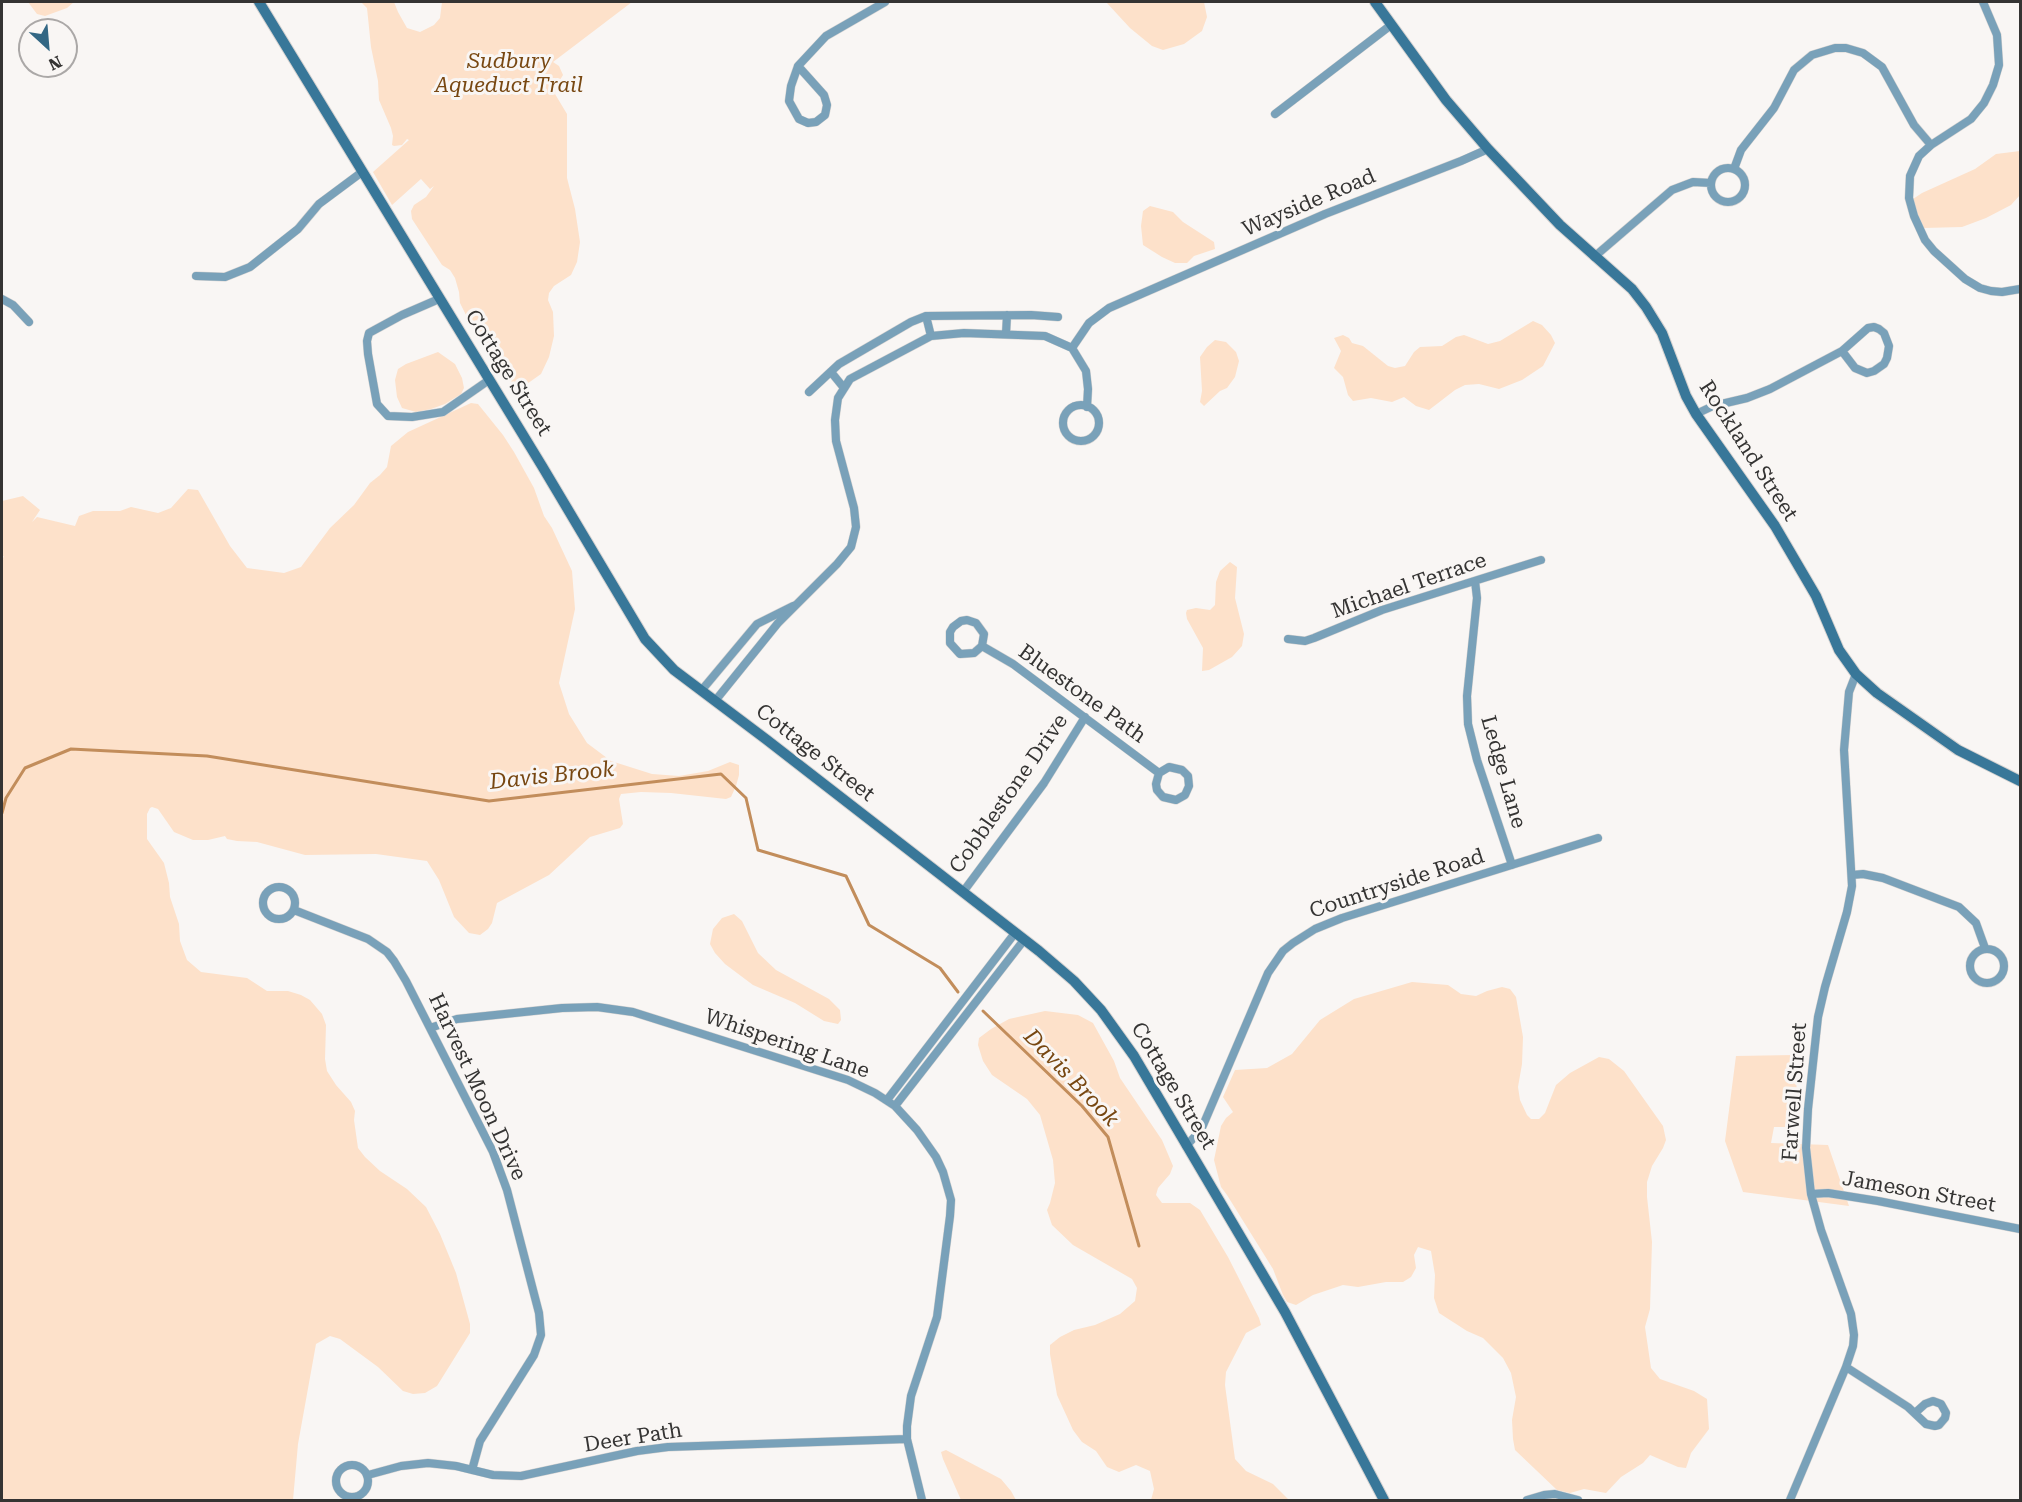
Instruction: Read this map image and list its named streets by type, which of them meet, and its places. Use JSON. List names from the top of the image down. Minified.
{"streets":{"street":["Wayside Road","Cottage Street","Rockland Street","Michael Terrace","Bluestone Path","Ledge Lane","Cobblestone Drive","Countryside Road","Whispering Lane","Harvest Moon Drive","Farwell Street","Jameson Street","Deer Path"]},"crossings":[["Wayside Road","Rockland Street"],["Cottage Street","Cobblestone Drive"],["Cottage Street","Countryside Road"],["Rockland Street","Farwell Street"],["Michael Terrace","Ledge Lane"],["Bluestone Path","Cobblestone Drive"],["Ledge Lane","Countryside Road"],["Whispering Lane","Harvest Moon Drive"],["Whispering Lane","Deer Path"],["Harvest Moon Drive","Deer Path"],["Farwell Street","Jameson Street"]],"water":["Davis Brook"],"parks":["Sudbury Aqueduct Trail"],"north":"bottom right"}
